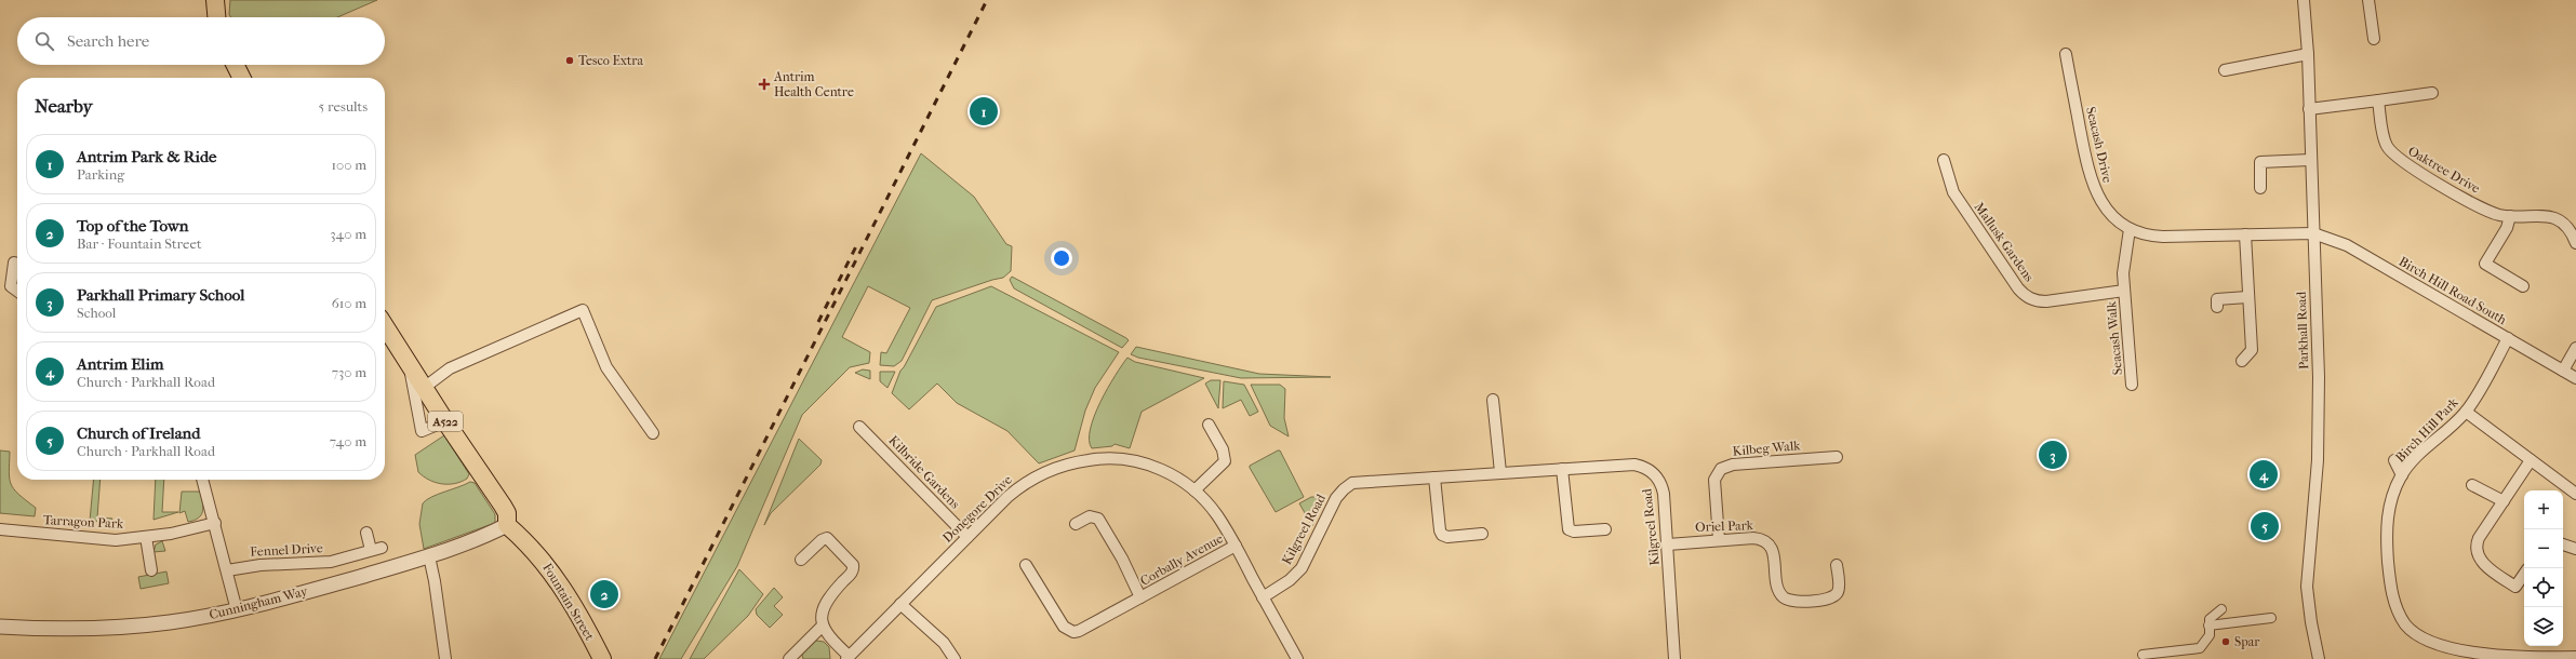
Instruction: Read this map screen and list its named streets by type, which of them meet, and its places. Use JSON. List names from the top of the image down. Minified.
{"streets":{"main road":["A522","Fountain Street"],"street":["Seacash Drive","Oaktree Drive","Mallusk Gardens","Birch Hill Road South","Parkhall Road","Seacash Walk","Birch Hill Park","Kilbeg Walk","Kilbride Gardens","Donegore Drive","Tarragon Park","Oriel Park","Kilgreel Road","Fennel Drive","Corbally Avenue","Cunningham Way"]},"crossings":[["Seacash Drive","Birch Hill Road South"],["Seacash Drive","Parkhall Road"],["Mallusk Gardens","Seacash Walk"],["Birch Hill Road South","Parkhall Road"],["Birch Hill Road South","Birch Hill Park"],["A522","Fountain Street"],["A522","Cunningham Way"],["Kilbeg Walk","Oriel Park"],["Kilbride Gardens","Donegore Drive"],["Donegore Drive","Kilgreel Road"],["Donegore Drive","Corbally Avenue"],["Oriel Park","Kilgreel Road"],["Fountain Street","Cunningham Way"]],"places":{"other":["Tesco Extra","Spar"],"health":["Antrim Health Centre"]},"page":{"search":"Search here","heading":["Nearby","5 results"],"pins":["1","3","4","5","2"],"list":[{"mark":"1","name":"Antrim Park & Ride","note":"Parking","value":"100 m"},{"mark":"2","name":"Top of the Town","note":"Bar · Fountain Street","value":"340 m"},{"mark":"3","name":"Parkhall Primary School","note":"School","value":"610 m"},{"mark":"4","name":"Antrim Elim","note":"Church · Parkhall Road","value":"730 m"},{"mark":"5","name":"Church of Ireland","note":"Church · Parkhall Road","value":"740 m"}],"map_buttons":["+","−"]}}
